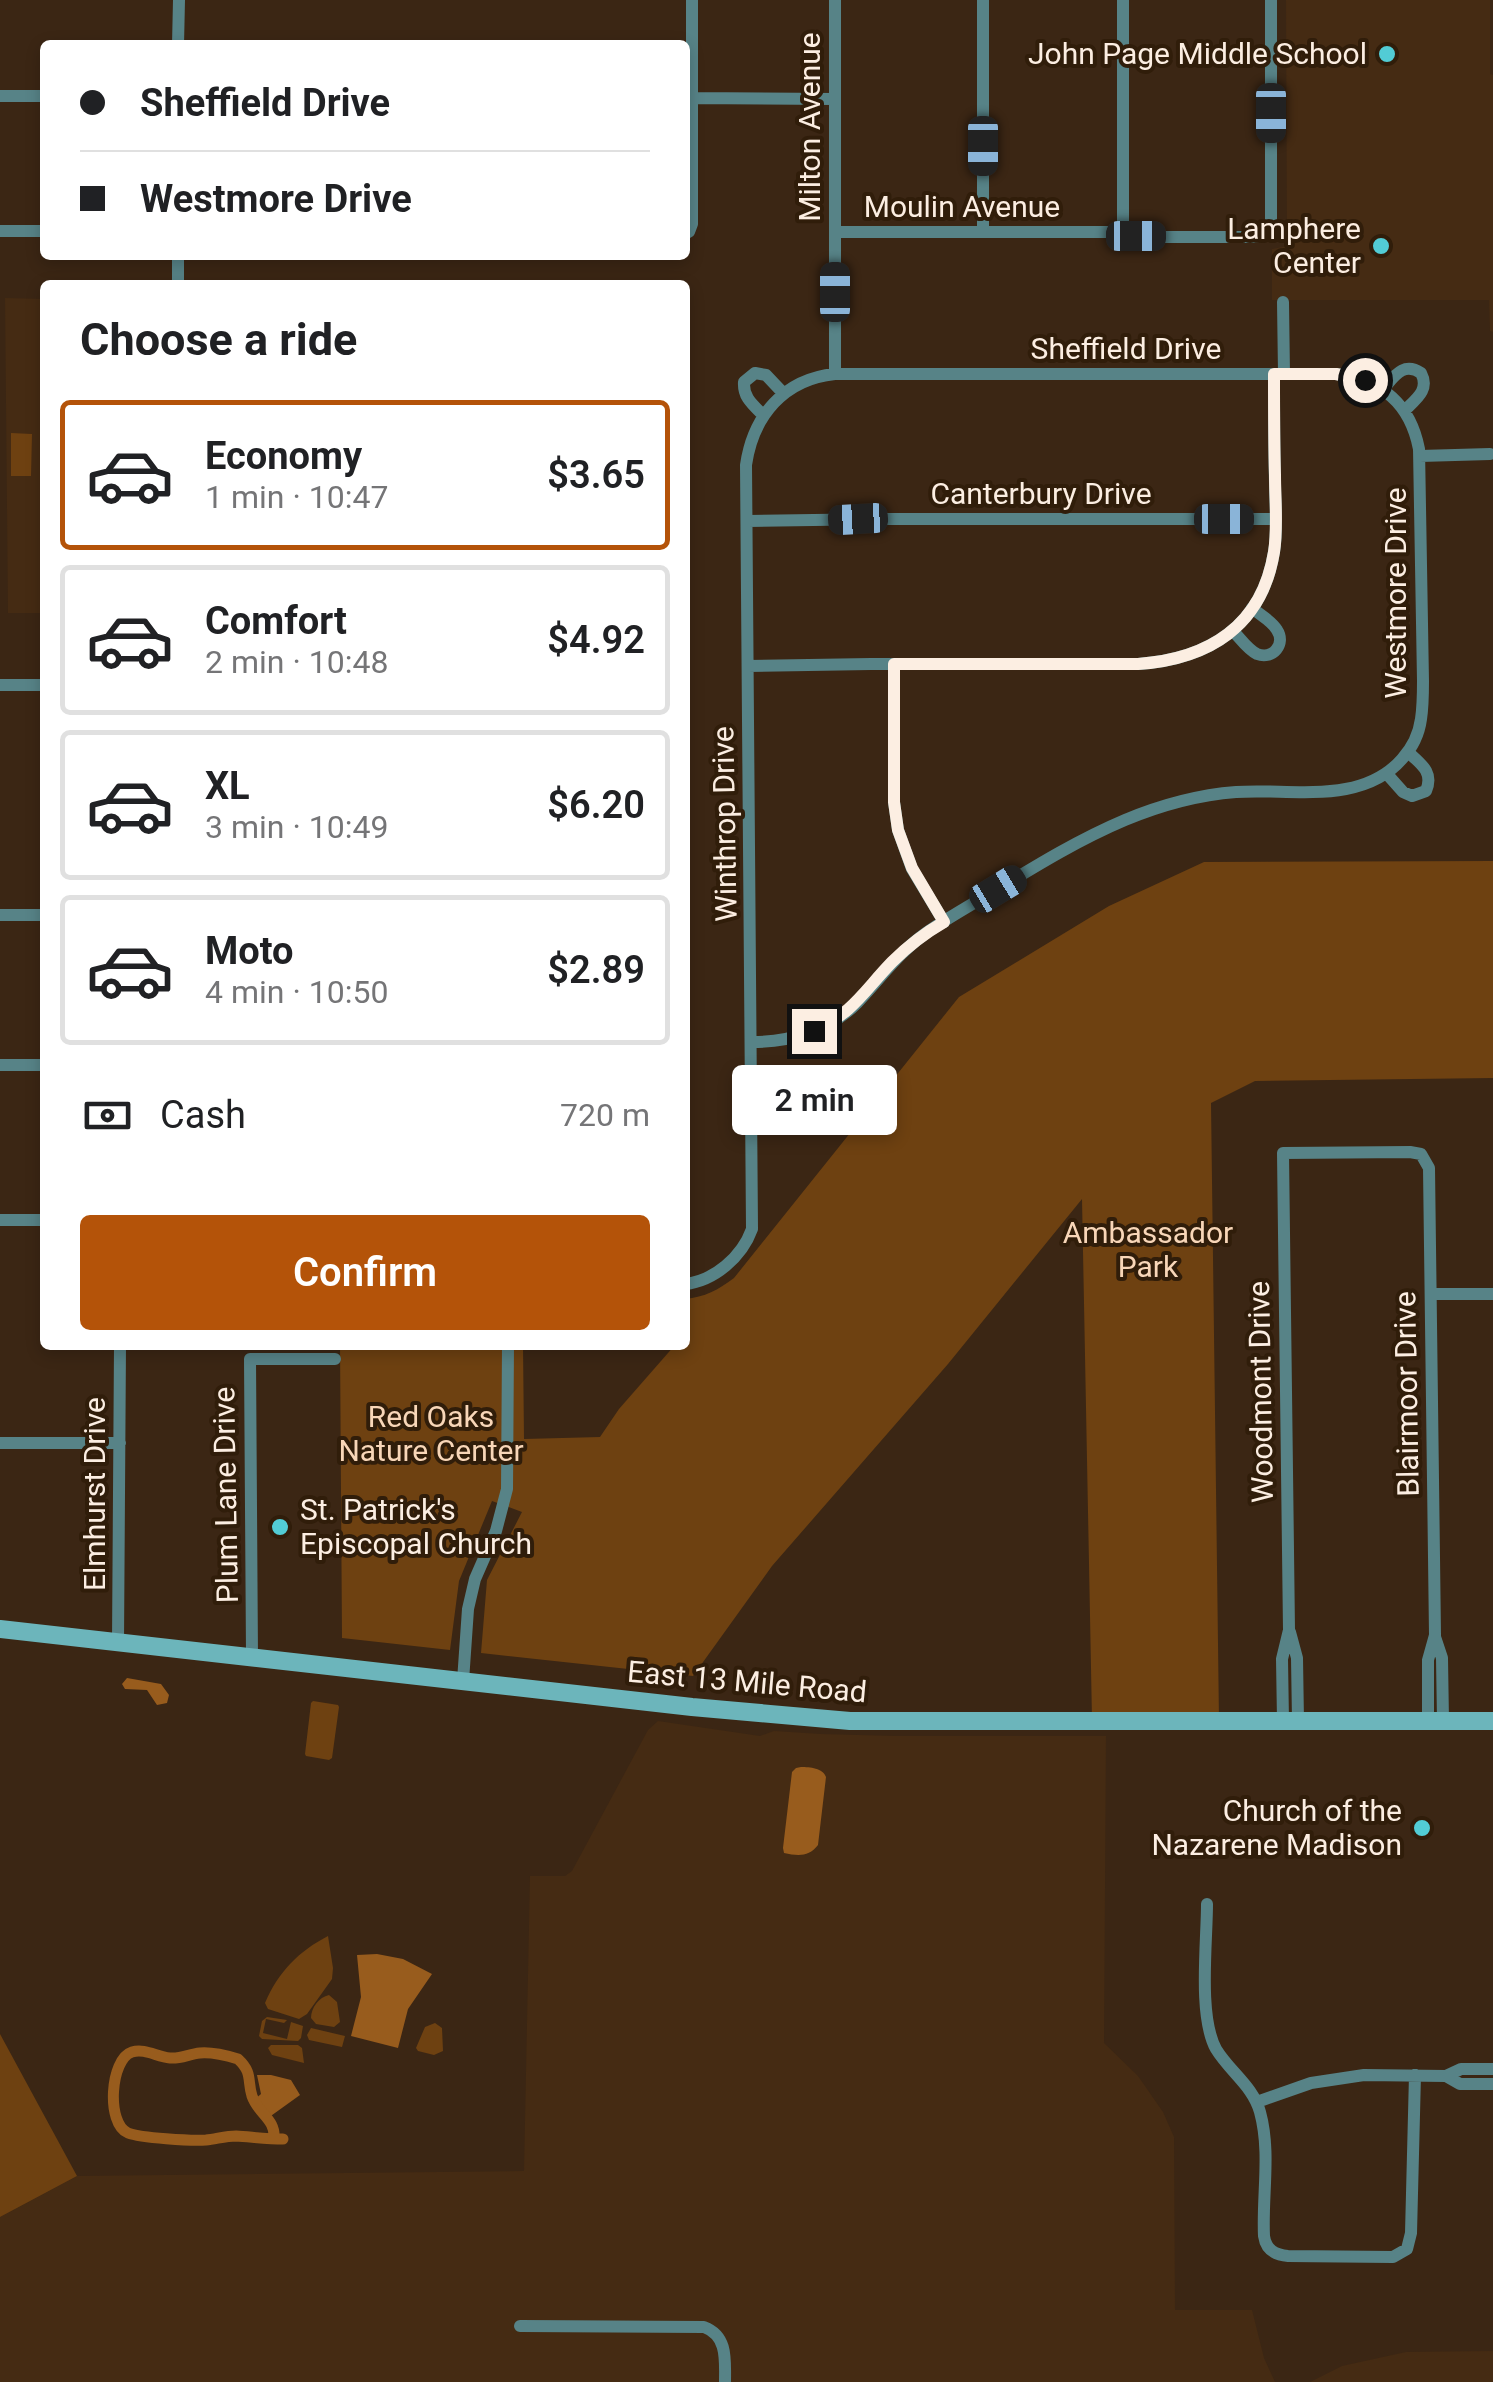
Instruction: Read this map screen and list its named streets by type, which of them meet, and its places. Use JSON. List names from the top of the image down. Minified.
{"streets":{"main road":["East 13 Mile Road"],"street":["Milton Avenue","Moulin Avenue","Sheffield Drive","Canterbury Drive","Westmore Drive","Winthrop Drive","Woodmont Drive","Blairmoor Drive","Elmhurst Drive","Plum Lane Drive"]},"crossings":[["Milton Avenue","Moulin Avenue"],["Milton Avenue","Sheffield Drive"],["Milton Avenue","Winthrop Drive"],["Sheffield Drive","Westmore Drive"],["Sheffield Drive","Winthrop Drive"],["Canterbury Drive","Winthrop Drive"],["Westmore Drive","Winthrop Drive"],["Woodmont Drive","Blairmoor Drive"],["Woodmont Drive","East 13 Mile Road"],["Blairmoor Drive","East 13 Mile Road"],["Elmhurst Drive","East 13 Mile Road"],["Plum Lane Drive","East 13 Mile Road"]],"parks":["Ambassador Park","Red Oaks Nature Center"],"places":["John Page Middle School","Lamphere Center","St. Patrick's Episcopal Church","Church of the Nazarene Madison"],"page":{"banner":["Sheffield Drive","Westmore Drive"],"heading":"Choose a ride","list":[{"name":"Economy","note":"1 min · 10:47","value":"$3.65"},{"name":"Comfort","note":"2 min · 10:48","value":"$4.92"},{"name":"XL","note":"3 min · 10:49","value":"$6.20"},{"name":"Moto","note":"4 min · 10:50","value":"$2.89"}],"pay":["Cash","720 m"],"bubble":"2 min","buttons":"Confirm"}}
